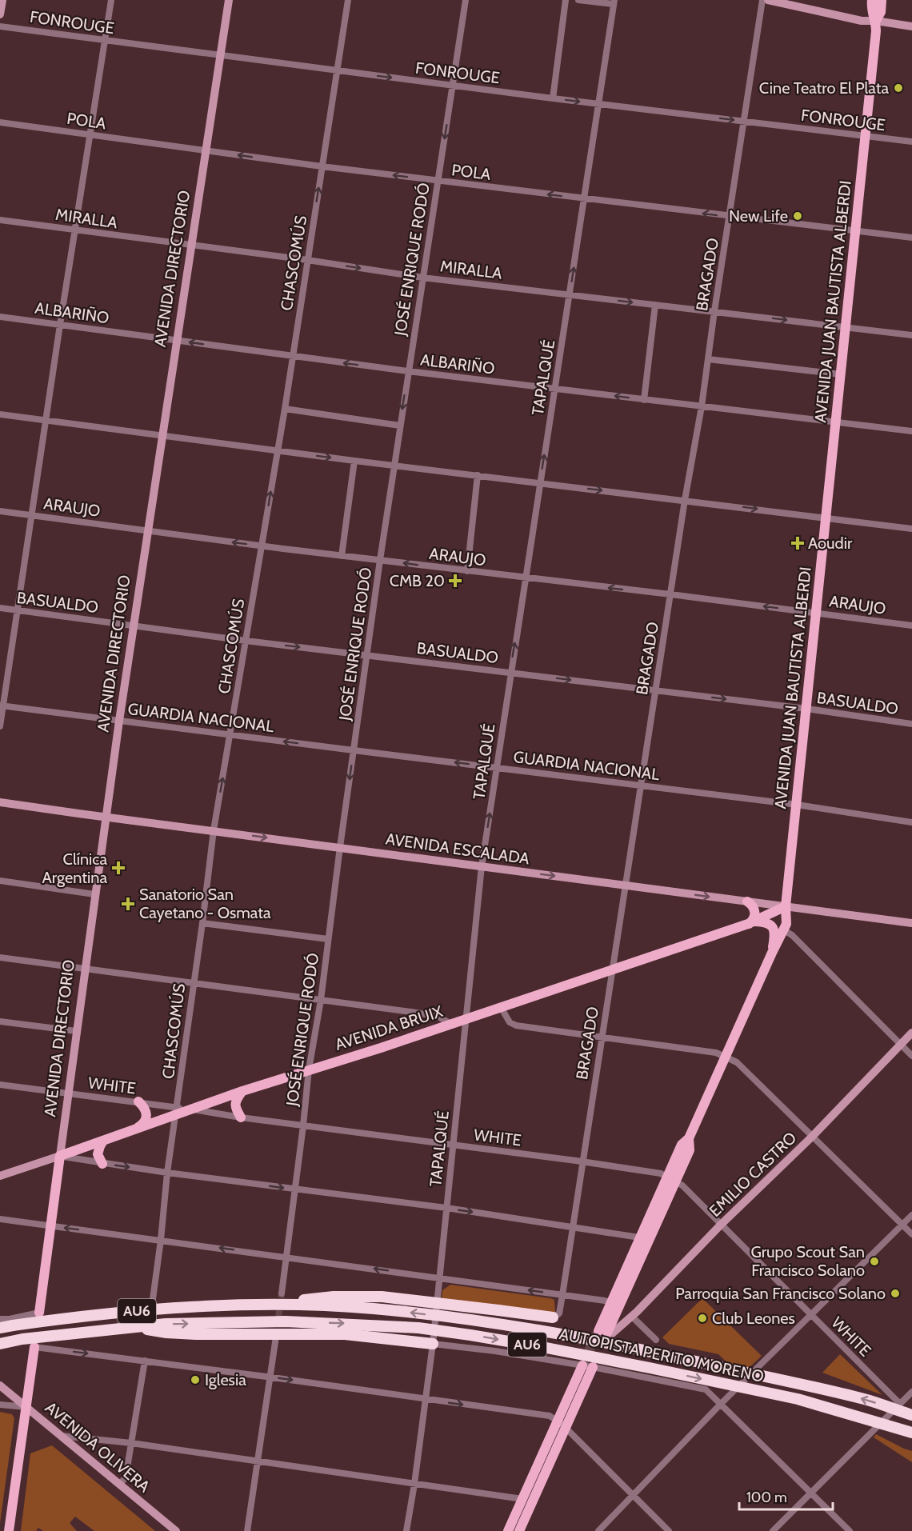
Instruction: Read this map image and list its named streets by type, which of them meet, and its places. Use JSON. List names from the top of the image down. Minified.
{"streets":{"highway":["AU6","AUTOPISTA PERITO MORENO"],"main road":["AVENIDA DIRECTORIO","AVENIDA JUAN BAUTISTA ALBERDI","AVENIDA BRUIX"],"street":["FONROUGE","POLA","MIRALLA","JOSÉ ENRIQUE RODÓ","CHASCOMÚS","BRAGADO","ALBARIÑO","TAPALQUÉ","ARAUJO","BASUALDO","GUARDIA NACIONAL","AVENIDA ESCALADA","WHITE","EMILIO CASTRO","AVENIDA OLIVERA"]},"crossings":[["FONROUGE","JOSÉ ENRIQUE RODÓ"],["FONROUGE","CHASCOMÚS"],["FONROUGE","AVENIDA DIRECTORIO"],["FONROUGE","BRAGADO"],["FONROUGE","AVENIDA JUAN BAUTISTA ALBERDI"],["FONROUGE","TAPALQUÉ"],["POLA","JOSÉ ENRIQUE RODÓ"],["POLA","CHASCOMÚS"],["POLA","AVENIDA DIRECTORIO"],["POLA","BRAGADO"],["POLA","AVENIDA JUAN BAUTISTA ALBERDI"],["POLA","TAPALQUÉ"],["MIRALLA","JOSÉ ENRIQUE RODÓ"],["MIRALLA","CHASCOMÚS"],["MIRALLA","AVENIDA DIRECTORIO"],["MIRALLA","BRAGADO"],["MIRALLA","AVENIDA JUAN BAUTISTA ALBERDI"],["MIRALLA","TAPALQUÉ"],["JOSÉ ENRIQUE RODÓ","ALBARIÑO"],["JOSÉ ENRIQUE RODÓ","ARAUJO"],["JOSÉ ENRIQUE RODÓ","BASUALDO"],["JOSÉ ENRIQUE RODÓ","GUARDIA NACIONAL"],["JOSÉ ENRIQUE RODÓ","AVENIDA ESCALADA"],["JOSÉ ENRIQUE RODÓ","AVENIDA BRUIX"],["JOSÉ ENRIQUE RODÓ","WHITE"],["CHASCOMÚS","ALBARIÑO"],["CHASCOMÚS","ARAUJO"],["CHASCOMÚS","BASUALDO"],["CHASCOMÚS","GUARDIA NACIONAL"],["CHASCOMÚS","AVENIDA ESCALADA"],["CHASCOMÚS","AVENIDA BRUIX"],["CHASCOMÚS","WHITE"],["AVENIDA DIRECTORIO","ALBARIÑO"],["AVENIDA DIRECTORIO","ARAUJO"],["AVENIDA DIRECTORIO","BASUALDO"],["AVENIDA DIRECTORIO","GUARDIA NACIONAL"],["AVENIDA DIRECTORIO","AVENIDA ESCALADA"],["AVENIDA DIRECTORIO","AVENIDA BRUIX"],["AVENIDA DIRECTORIO","WHITE"],["BRAGADO","ALBARIÑO"],["BRAGADO","ARAUJO"],["BRAGADO","BASUALDO"],["BRAGADO","GUARDIA NACIONAL"],["BRAGADO","AVENIDA ESCALADA"],["BRAGADO","AVENIDA BRUIX"],["BRAGADO","WHITE"],["AVENIDA JUAN BAUTISTA ALBERDI","ALBARIÑO"],["AVENIDA JUAN BAUTISTA ALBERDI","ARAUJO"],["AVENIDA JUAN BAUTISTA ALBERDI","BASUALDO"],["AVENIDA JUAN BAUTISTA ALBERDI","GUARDIA NACIONAL"],["AVENIDA JUAN BAUTISTA ALBERDI","AVENIDA ESCALADA"],["AVENIDA JUAN BAUTISTA ALBERDI","AVENIDA BRUIX"],["AVENIDA JUAN BAUTISTA ALBERDI","WHITE"],["AVENIDA JUAN BAUTISTA ALBERDI","EMILIO CASTRO"],["ALBARIÑO","TAPALQUÉ"],["TAPALQUÉ","ARAUJO"],["TAPALQUÉ","BASUALDO"],["TAPALQUÉ","GUARDIA NACIONAL"],["TAPALQUÉ","AVENIDA ESCALADA"],["TAPALQUÉ","AVENIDA BRUIX"],["TAPALQUÉ","WHITE"],["AVENIDA ESCALADA","AVENIDA BRUIX"],["AVENIDA BRUIX","WHITE"],["WHITE","EMILIO CASTRO"]],"one_way":["POLA","ALBARIÑO","ARAUJO","BASUALDO","AVENIDA ESCALADA"],"places":{"other":["Cine Teatro El Plata","New Life","Grupo Scout San Francisco Solano","Parroquia San Francisco Solano","Club Leones","Iglesia"],"health":["Aoudir","CMB 20","Clínica Argentina","Sanatorio San Cayetano - Osmata"]},"scale_bar":"100 m"}
